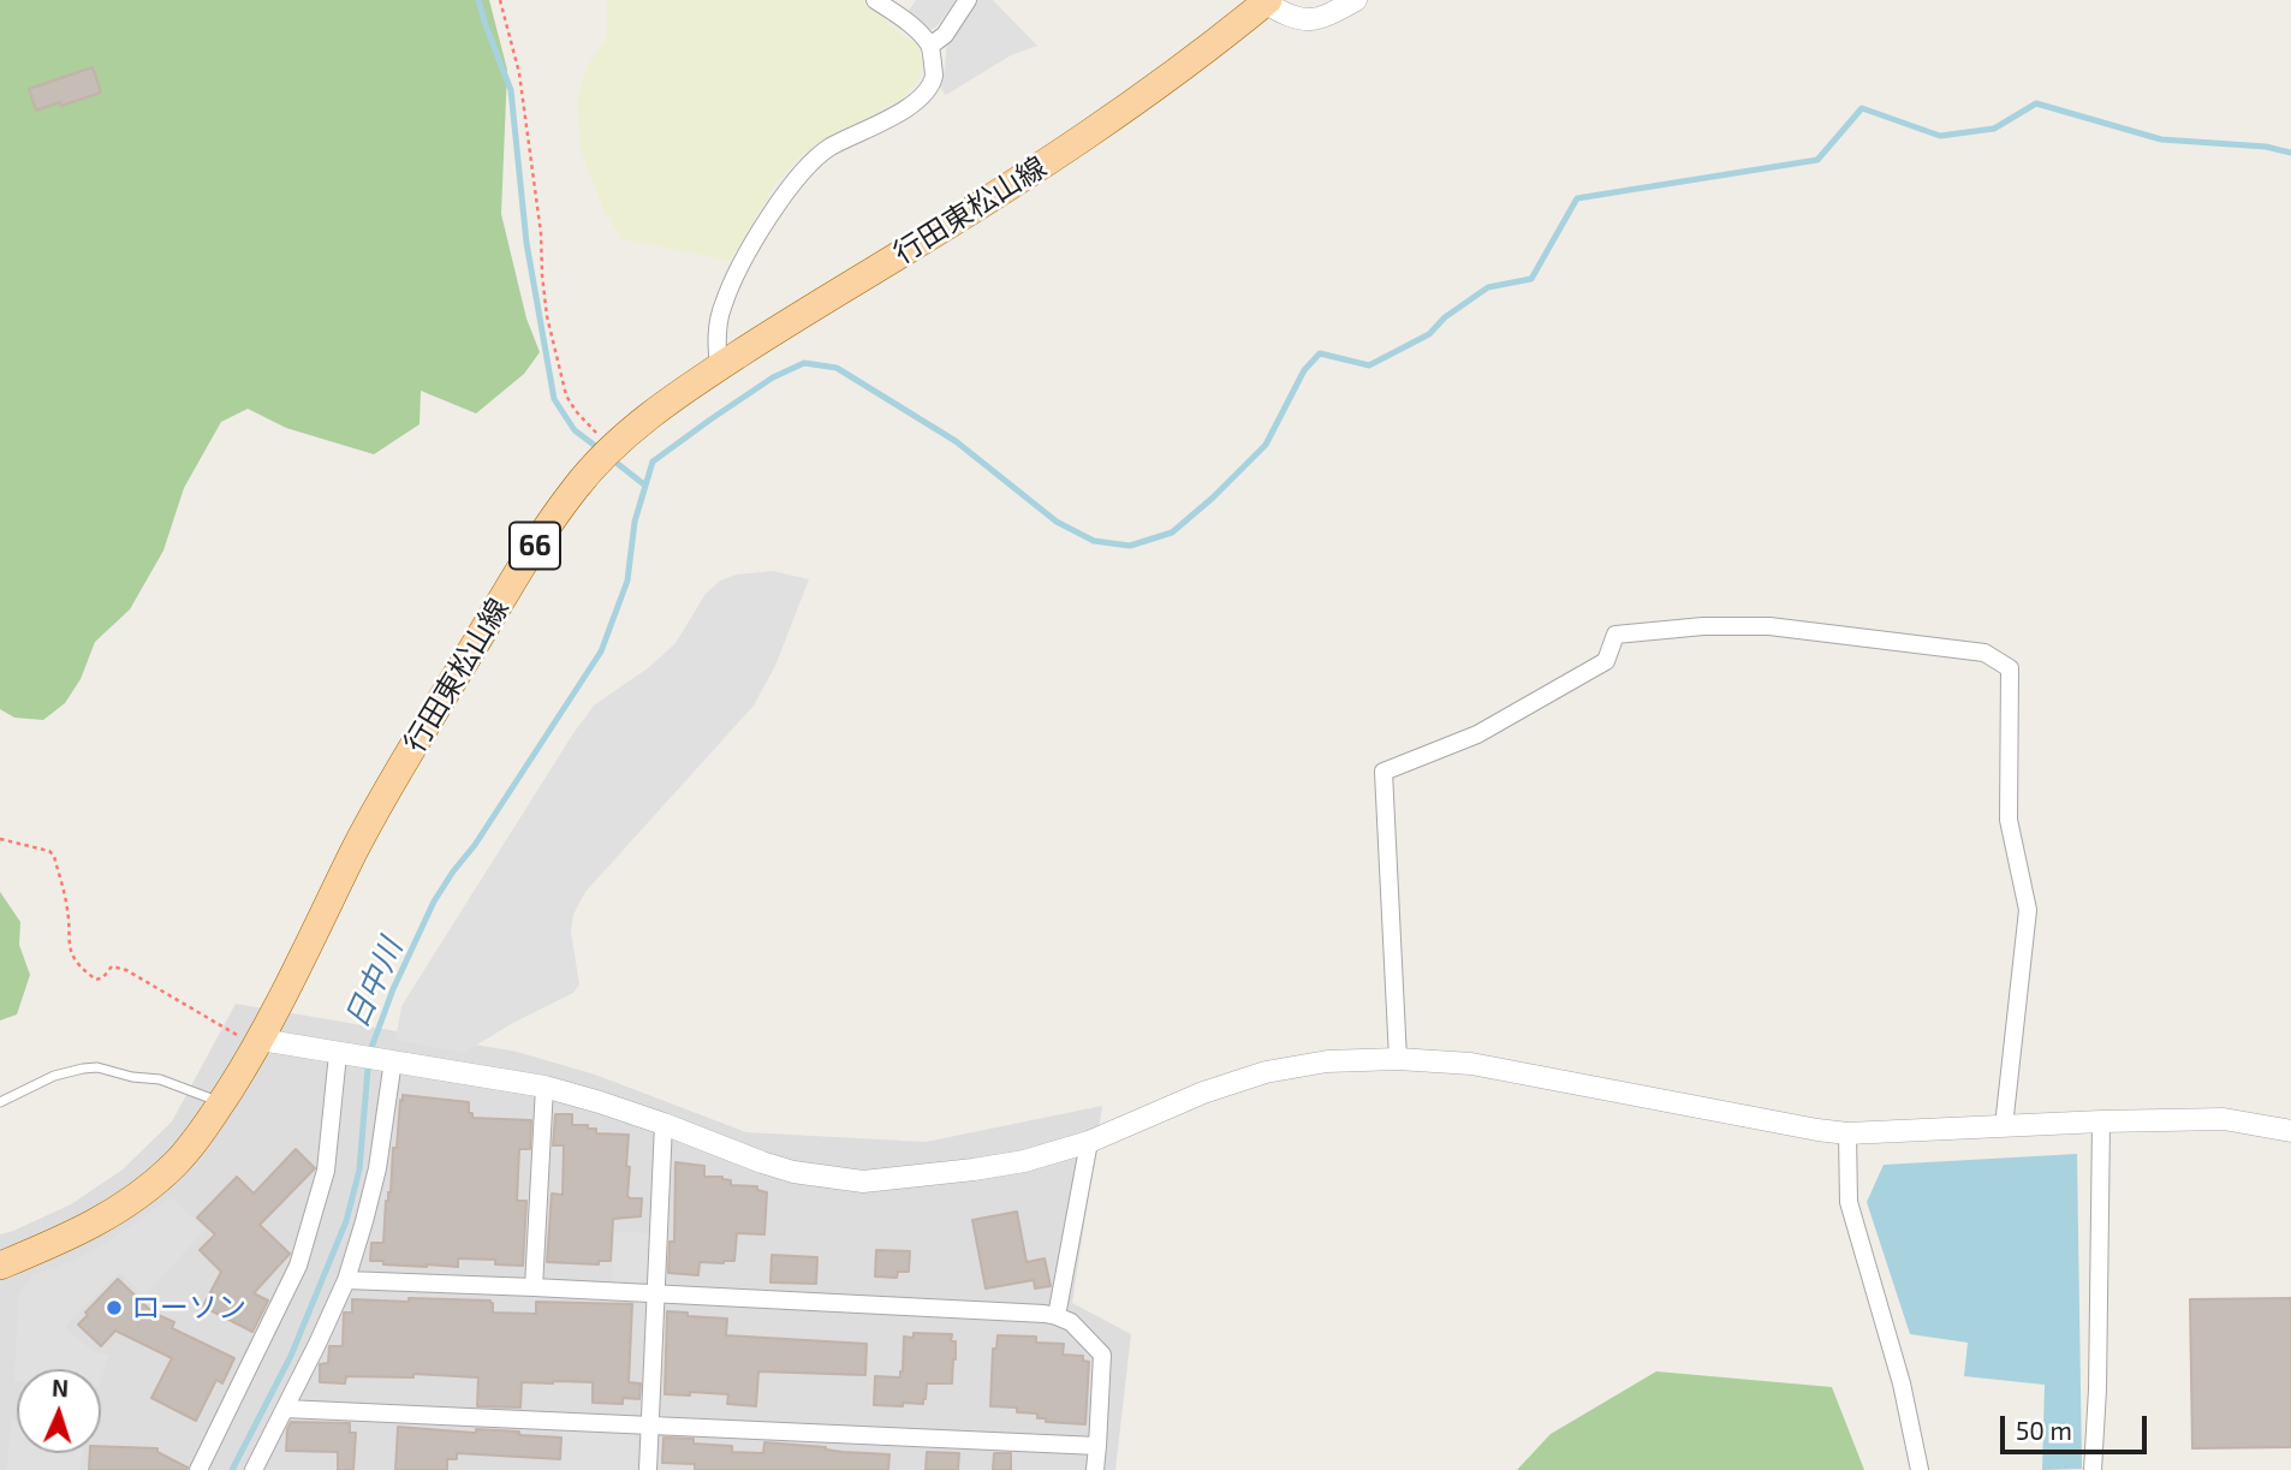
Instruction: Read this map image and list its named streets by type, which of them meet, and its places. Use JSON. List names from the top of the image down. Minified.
{"streets":{"main road":["行田東松山線","66"]},"water":["日中川"],"places":["ローソン"],"scale_bar":"50 m","north":"top"}
